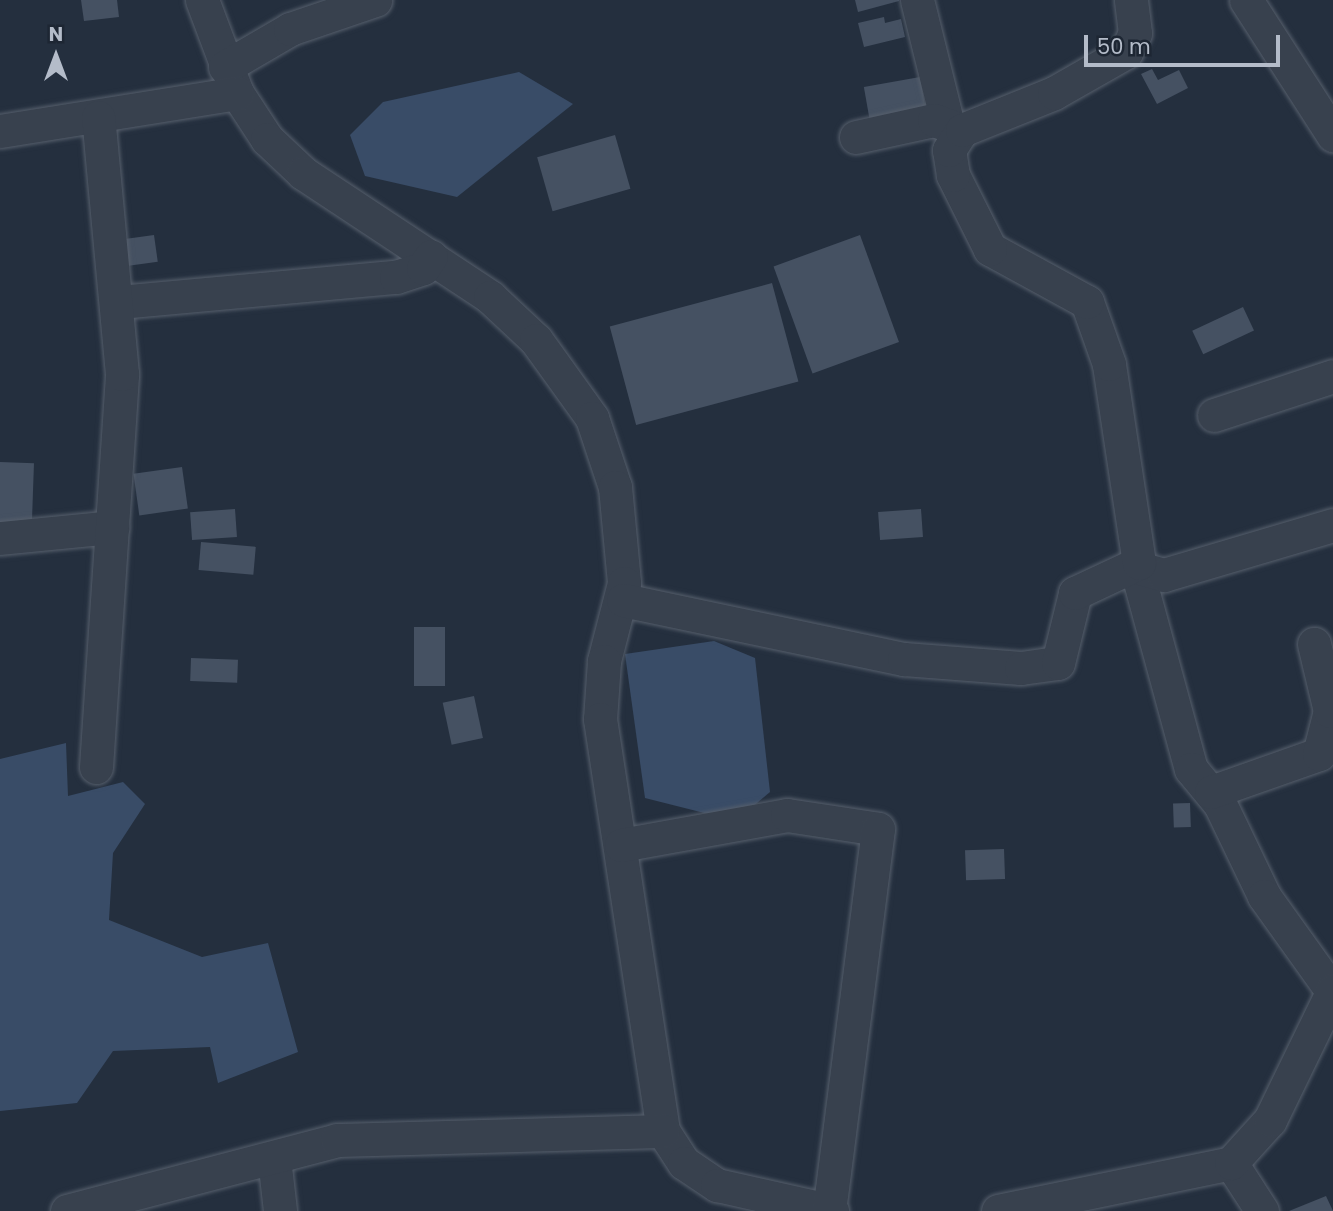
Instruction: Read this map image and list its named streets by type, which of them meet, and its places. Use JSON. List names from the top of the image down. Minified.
{"scale_bar":"50 m","north":"top"}
